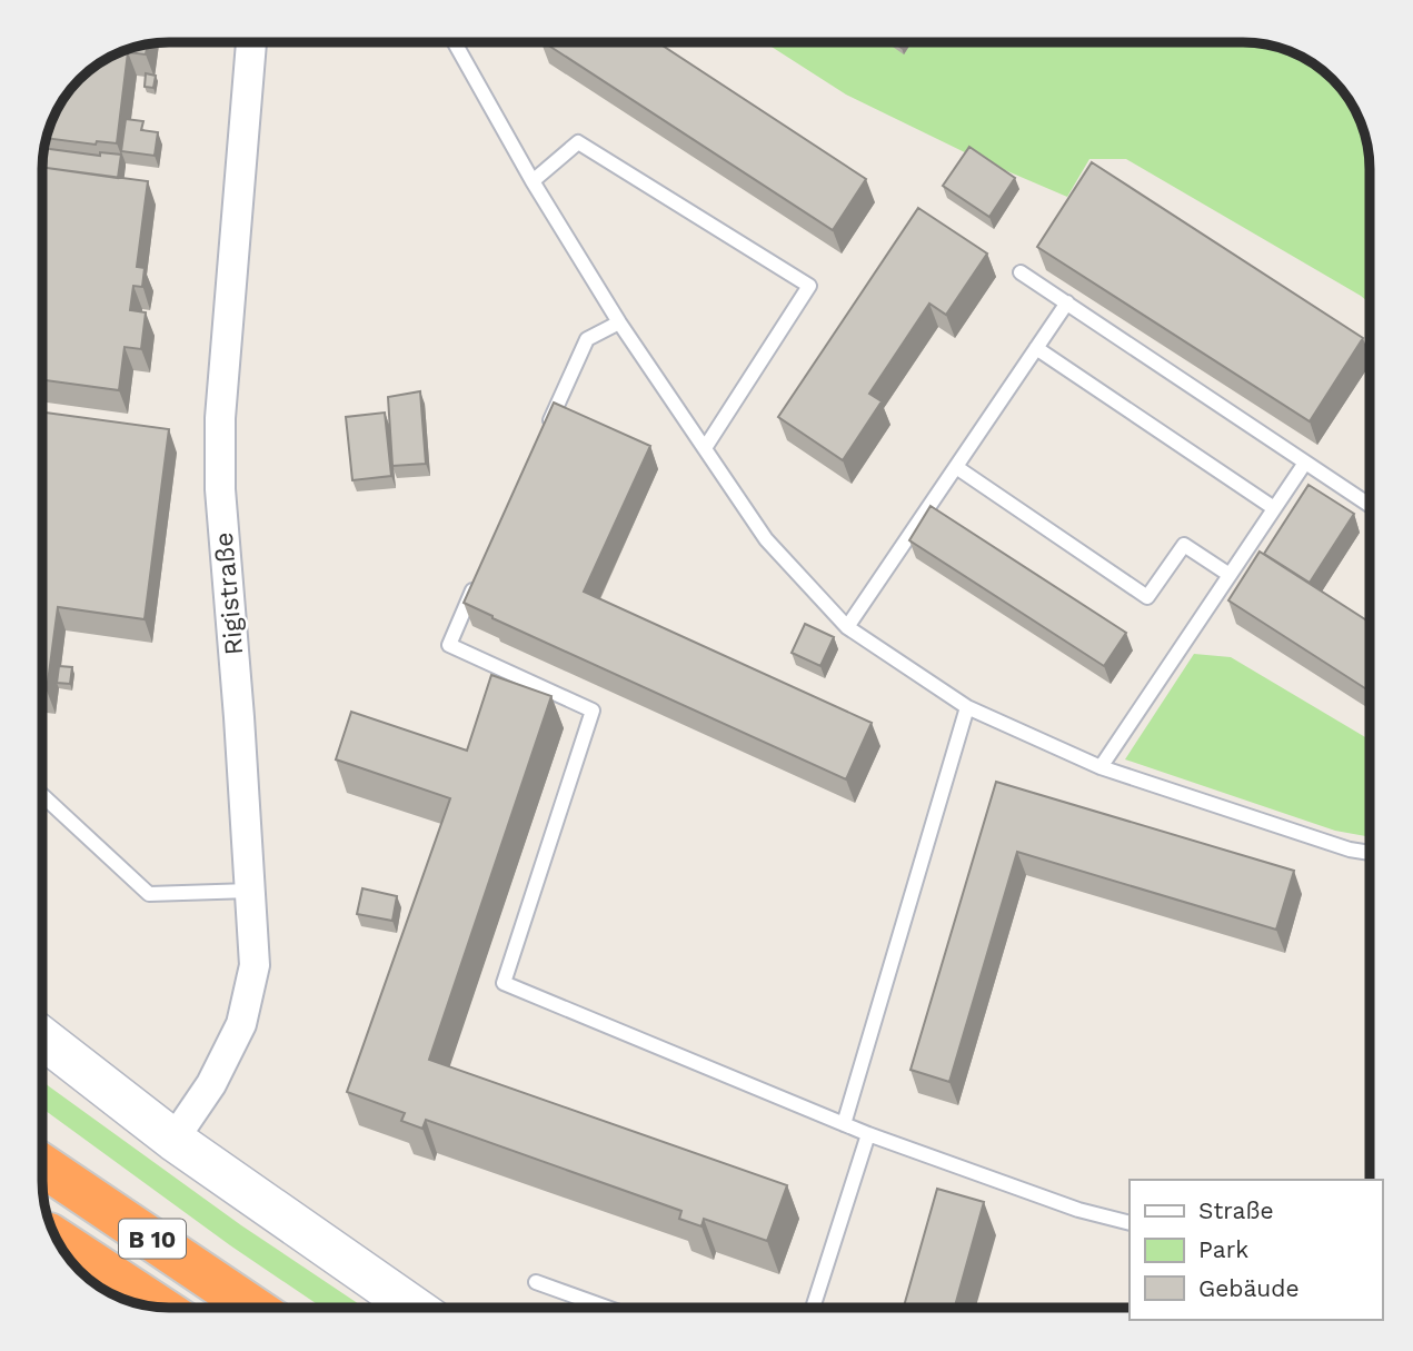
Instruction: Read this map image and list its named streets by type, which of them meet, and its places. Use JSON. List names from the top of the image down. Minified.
{"streets":{"highway":["B 10"],"street":["Rigistraße"]},"legend":["Straße","Park","Gebäude"]}
